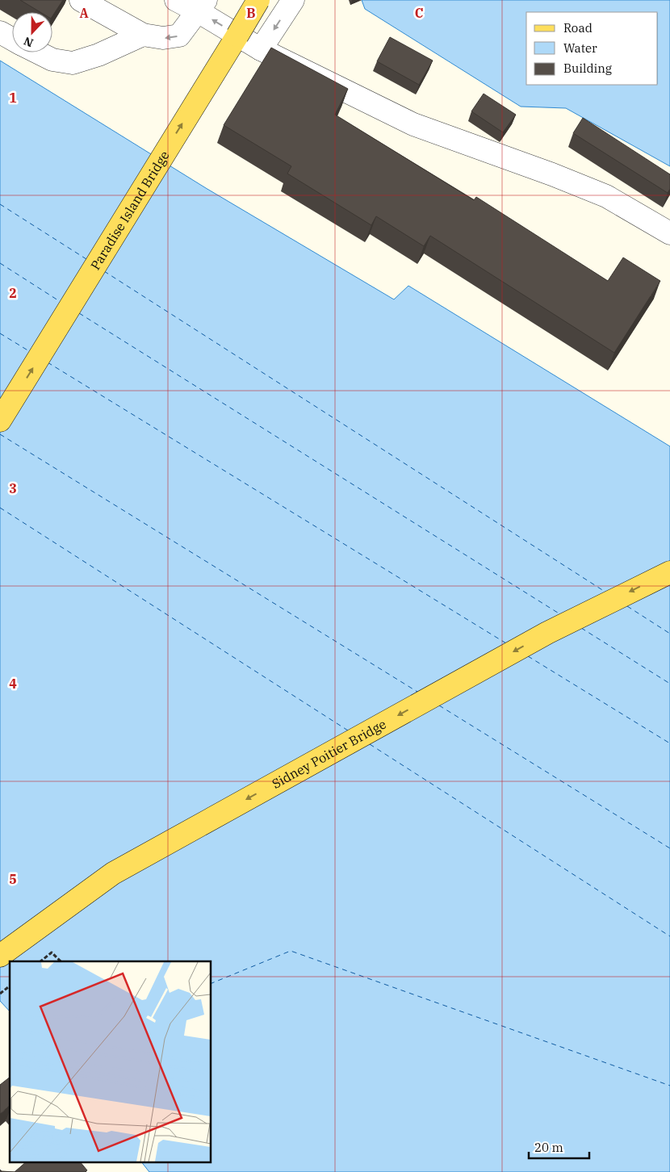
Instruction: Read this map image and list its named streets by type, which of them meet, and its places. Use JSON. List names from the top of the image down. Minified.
{"streets":{"main road":["Paradise Island Bridge","Sidney Poitier Bridge"]},"one_way":["Paradise Island Bridge","Sidney Poitier Bridge"],"legend":["Road","Water","Building"],"scale_bar":"20 m","north":"bottom","grid":{"columns":["A","B","C"],"rows":["1","2","3","4","5"]}}
